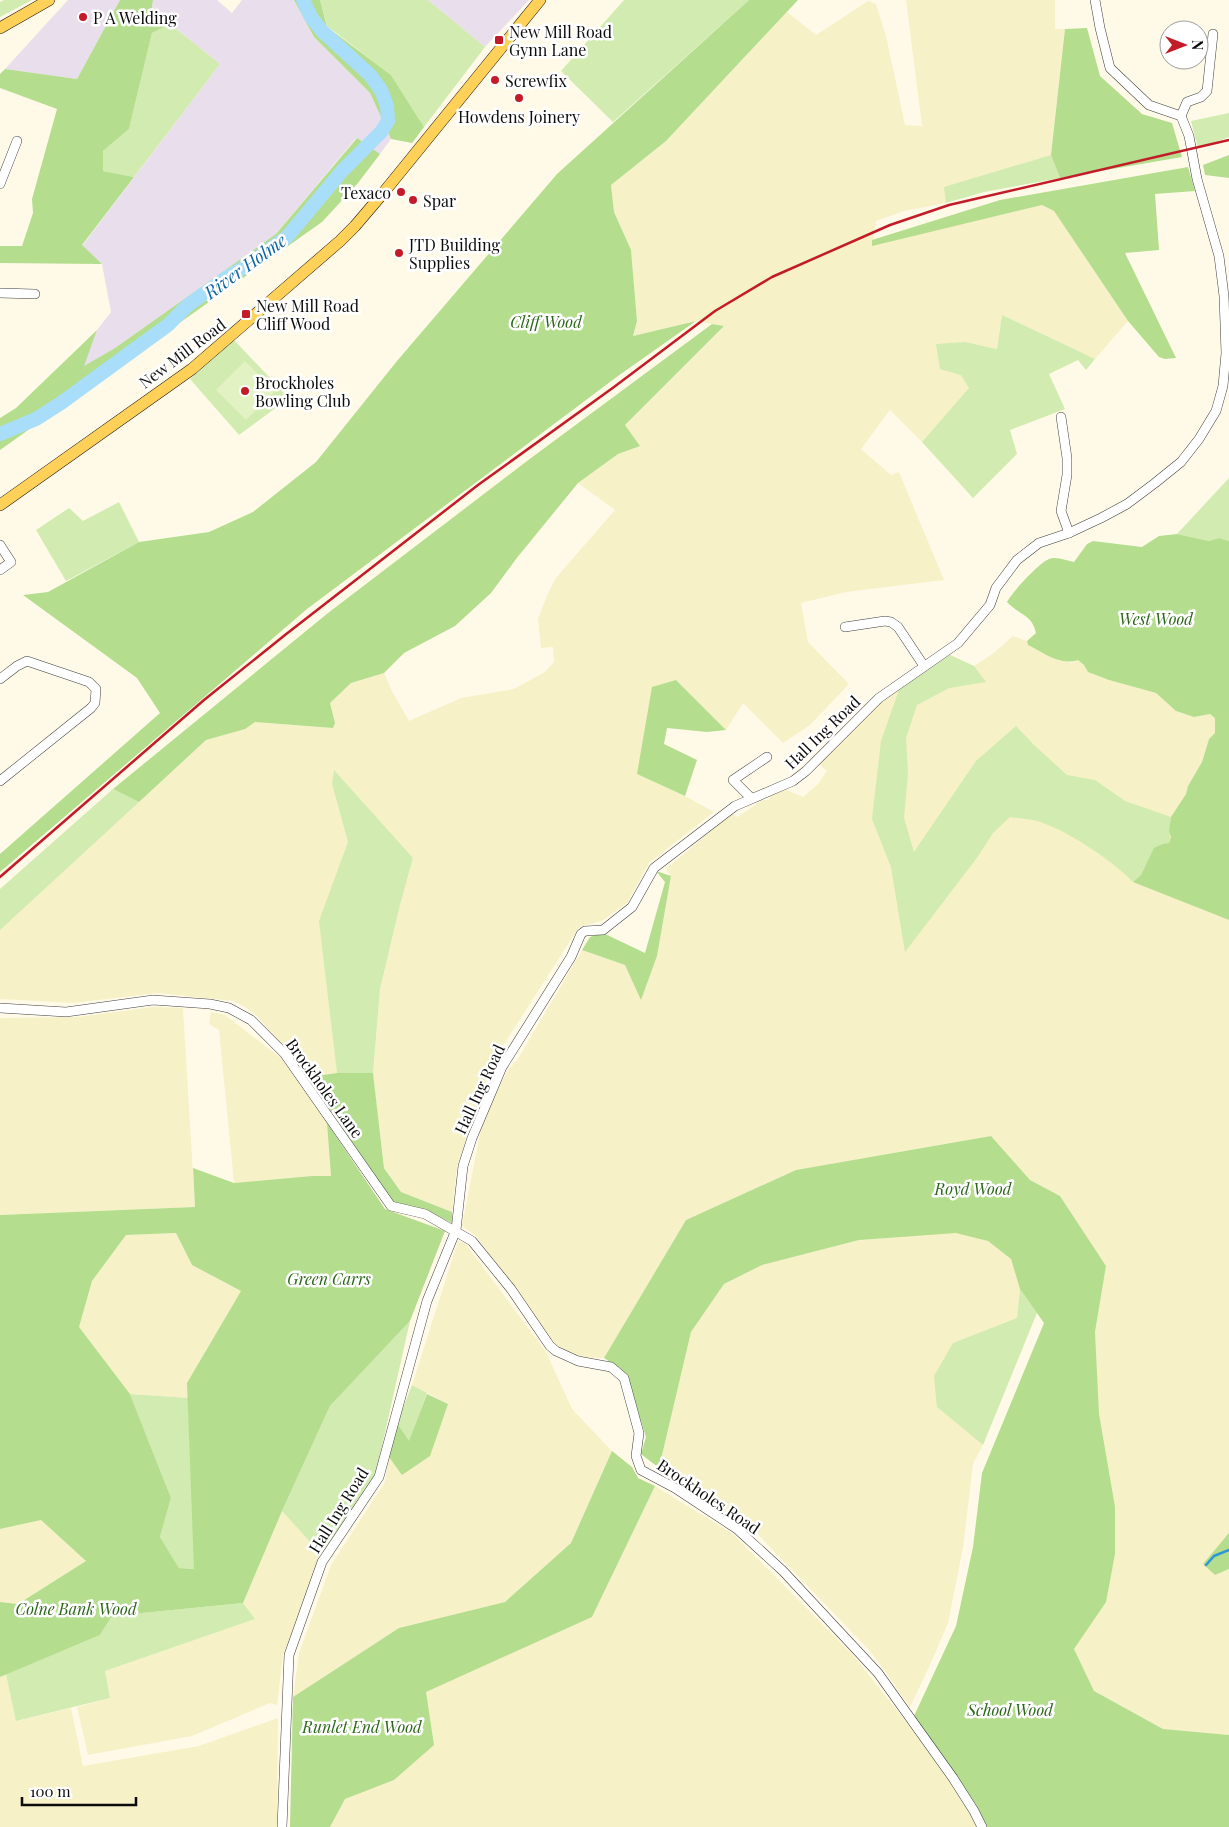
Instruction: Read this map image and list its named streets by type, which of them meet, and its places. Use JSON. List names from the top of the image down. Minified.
{"streets":{"main road":["New Mill Road"],"street":["Hall Ing Road","Brockholes Lane","Brockholes Road"]},"crossings":[["Hall Ing Road","Brockholes Lane"],["Hall Ing Road","Brockholes Road"],["Brockholes Lane","Brockholes Road"]],"water":["River Holme"],"parks":["Cliff Wood","West Wood","Royd Wood","Green Carrs","Colne Bank Wood","School Wood","Runlet End Wood"],"places":{"other":["P A Welding","Screwfix","Howdens Joinery","Texaco","Spar","JTD Building Supplies","Brockholes Bowling Club"],"transit":["New Mill Road Gynn Lane","New Mill Road Cliff Wood"]},"scale_bar":"100 m","north":"right"}
